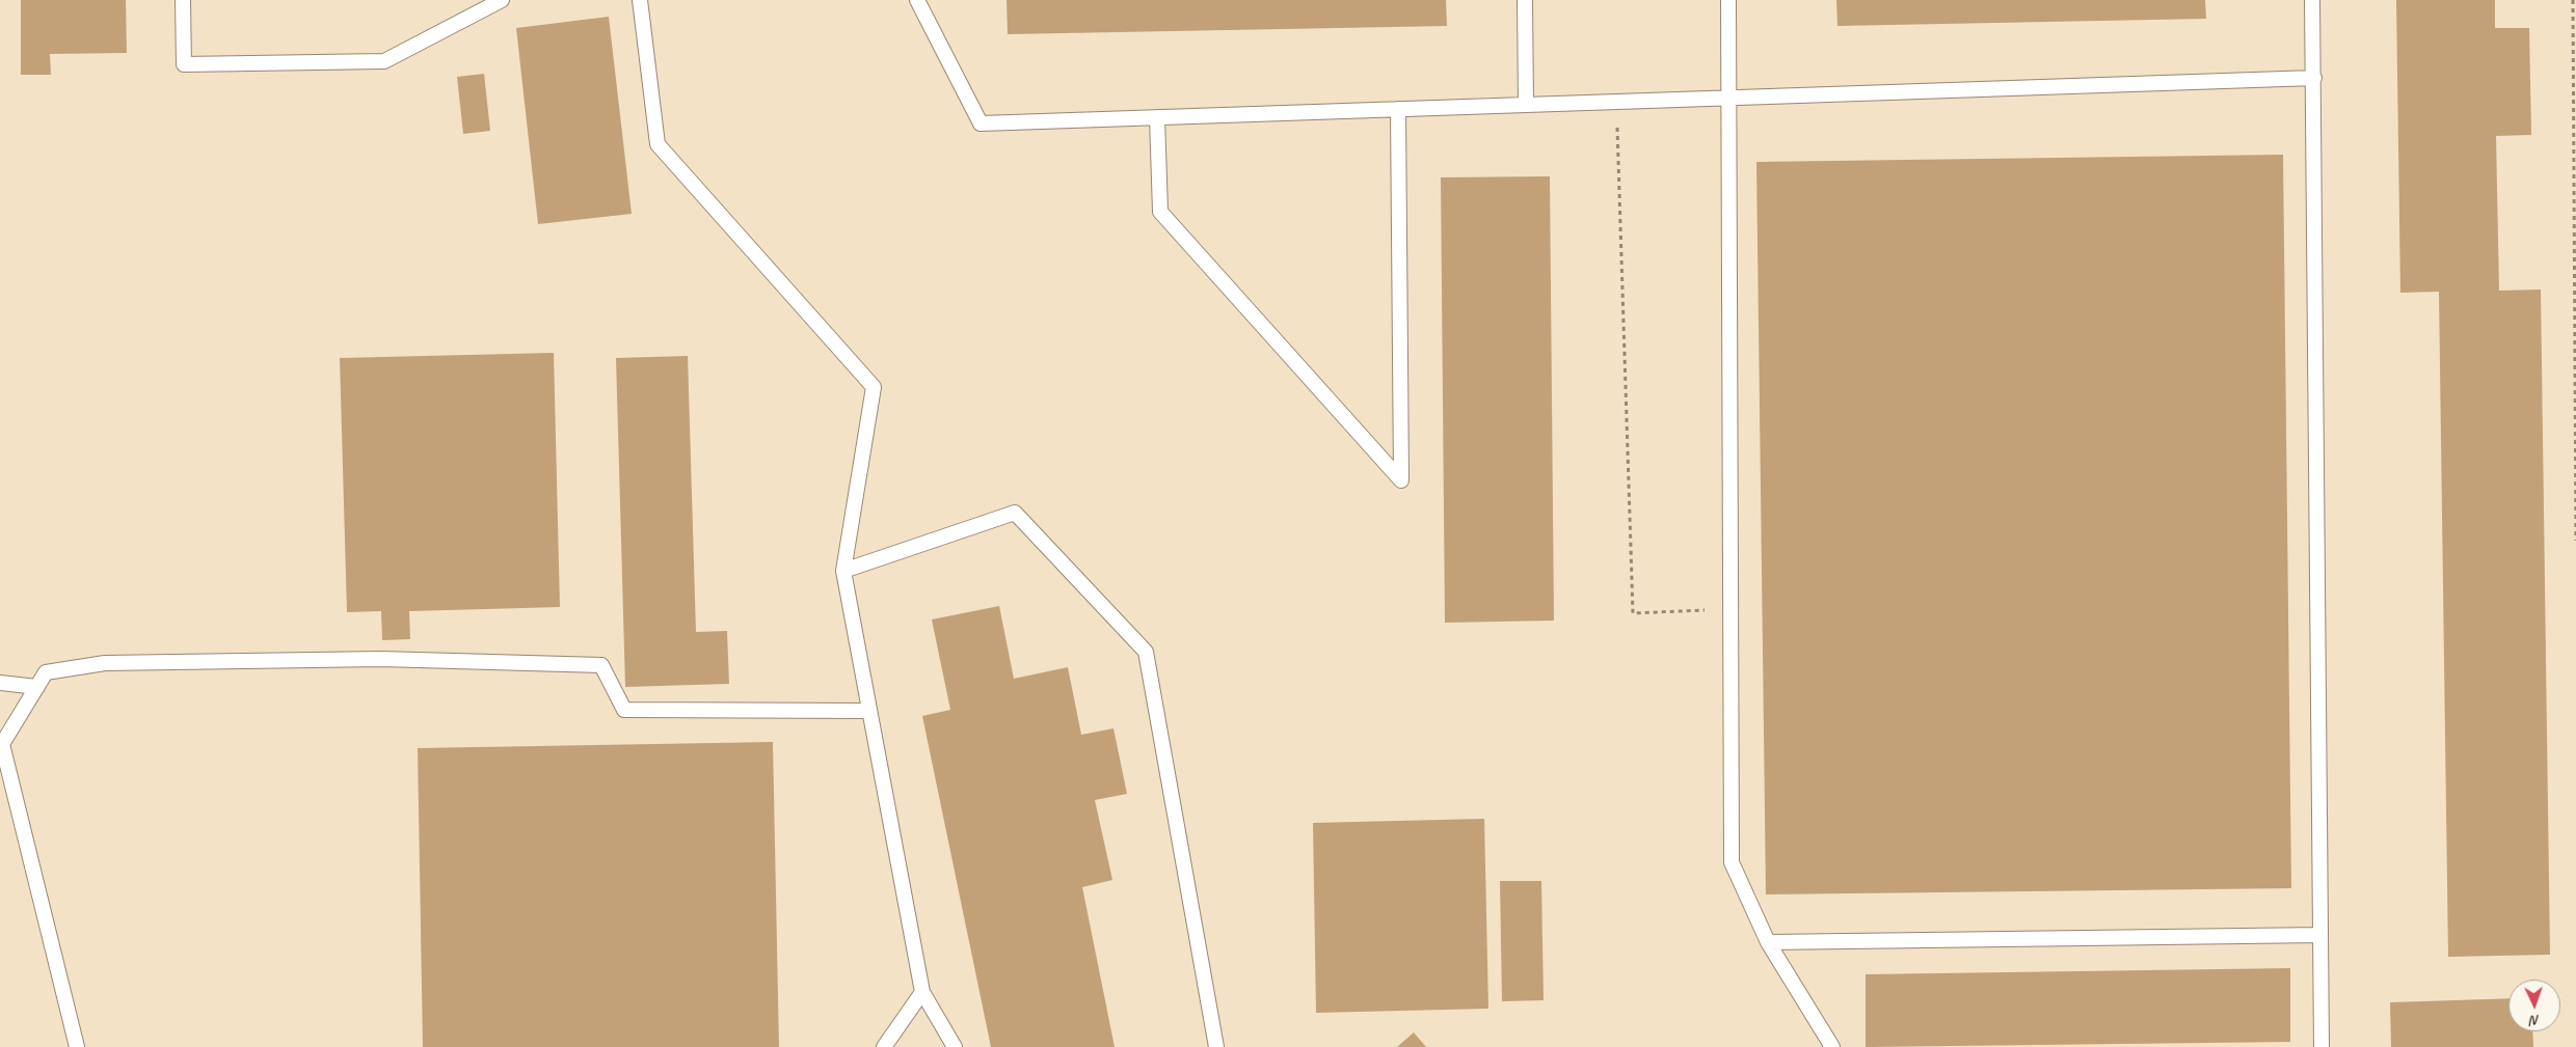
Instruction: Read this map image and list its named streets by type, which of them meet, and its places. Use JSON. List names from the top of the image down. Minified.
{"north":"bottom"}
